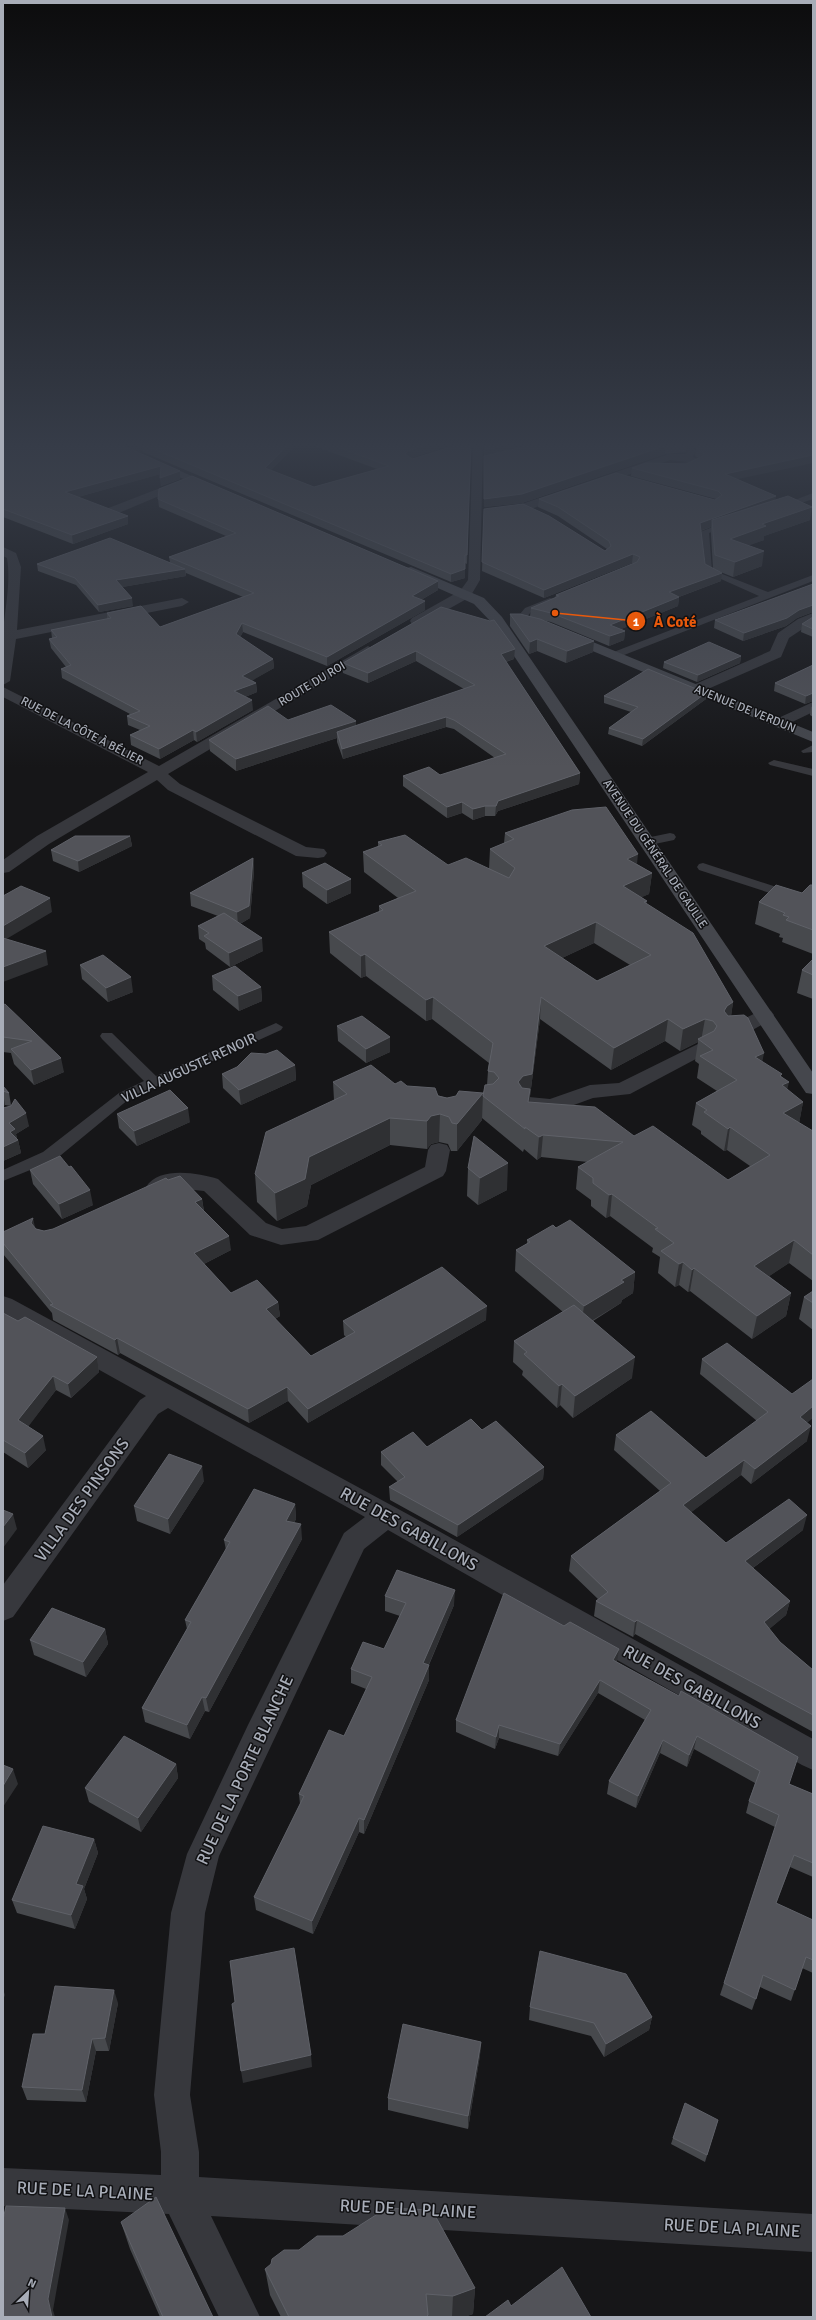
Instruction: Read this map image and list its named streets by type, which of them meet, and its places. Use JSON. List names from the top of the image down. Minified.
{"streets":{"main road":["AVENUE DE VERDUN","AVENUE DU GÉNÉRAL DE GAULLE"],"street":["ROUTE DU ROI","RUE DE LA CÔTE À BÉLIER","VILLA DES PINSONS","RUE DES GABILLONS","RUE DE LA PORTE BLANCHE","RUE DE LA PLAINE"],"lane":["VILLA AUGUSTE RENOIR"]},"crossings":[["ROUTE DU ROI","RUE DE LA CÔTE À BÉLIER"],["VILLA DES PINSONS","RUE DES GABILLONS"],["RUE DES GABILLONS","RUE DE LA PORTE BLANCHE"],["RUE DE LA PORTE BLANCHE","RUE DE LA PLAINE"]],"places":["À Coté"],"north":"top right"}
